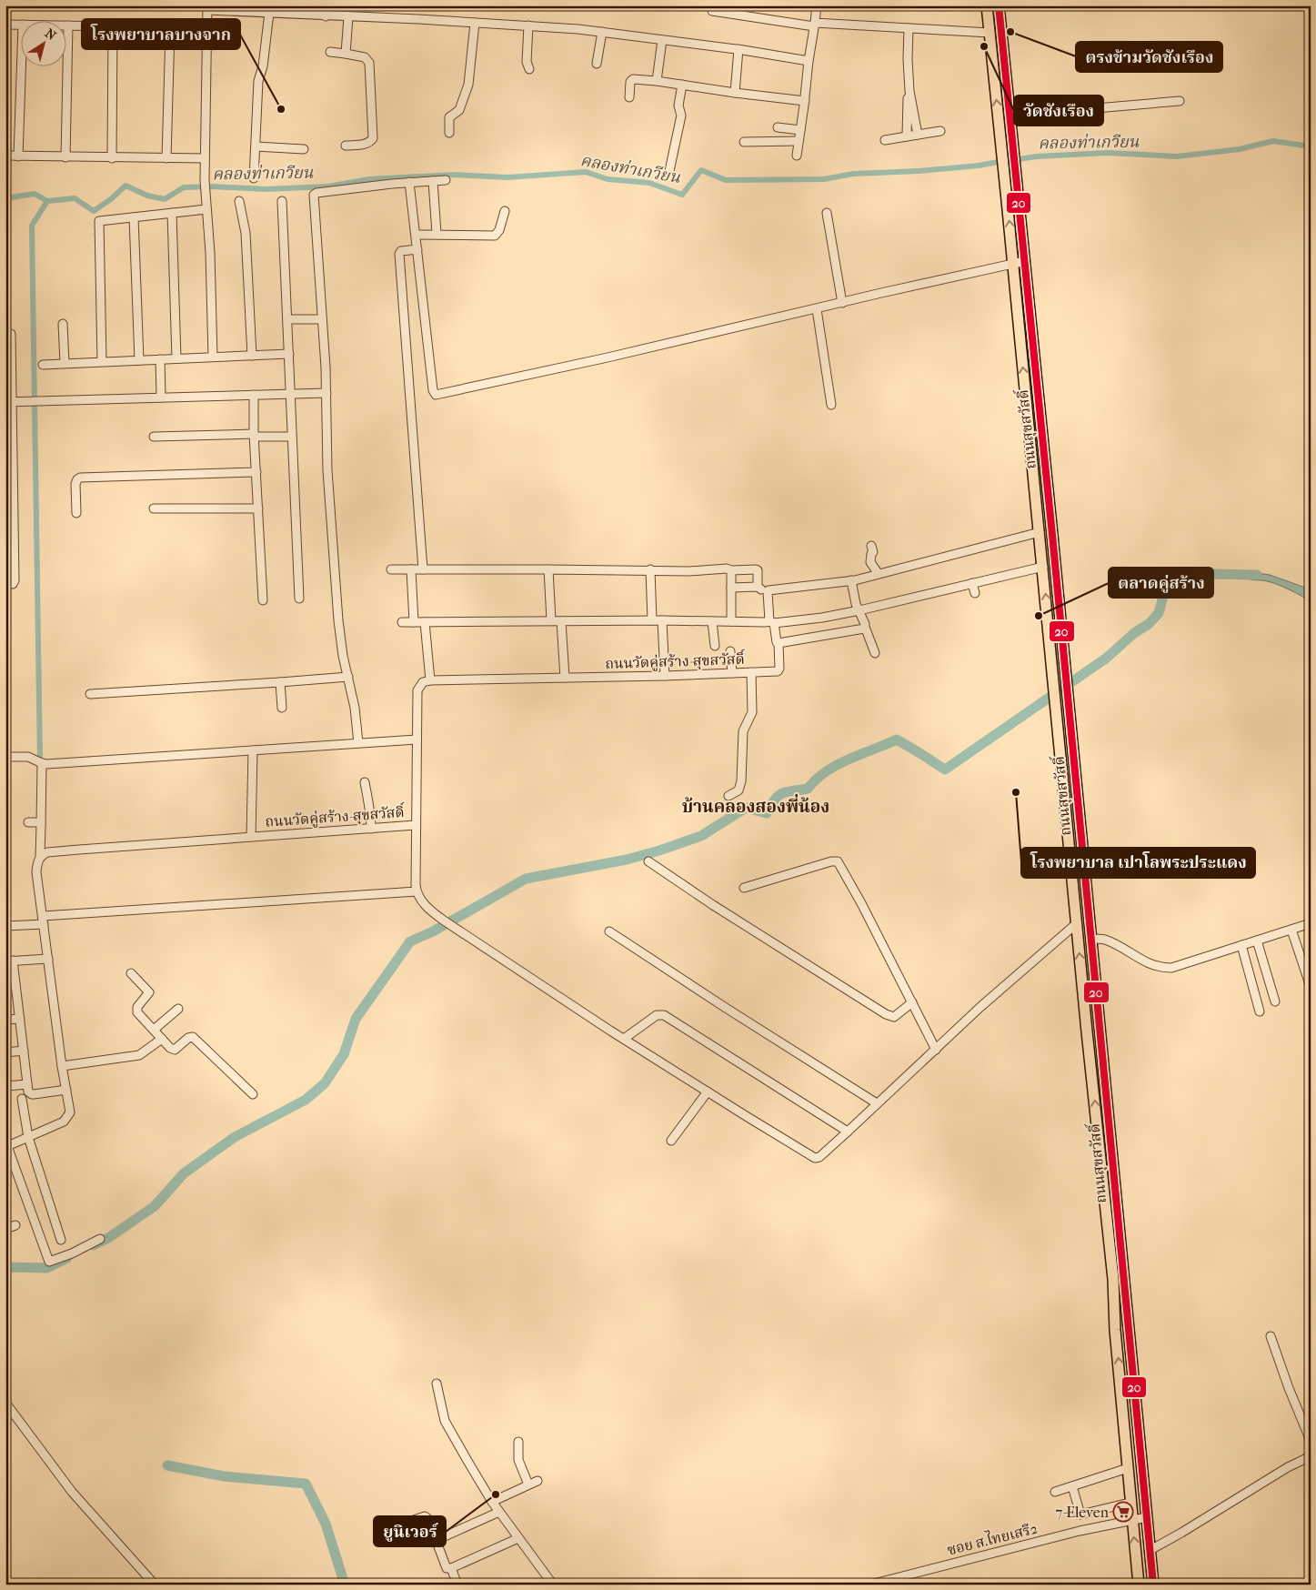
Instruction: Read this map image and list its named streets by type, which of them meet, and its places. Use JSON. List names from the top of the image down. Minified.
{"streets":{"main road":["ถนนสุขสวัสดิ์"],"street":["ถนนวัดคู่สร้าง-สุขสวัสดิ์","ซอย ส.ไทยเสรี2"]},"crossings":[["ถนนสุขสวัสดิ์","ซอย ส.ไทยเสรี2"]],"districts":["บ้านคลองสองพี่น้อง"],"water":["คลองท่าเกวียน"],"places":{"other":["ตรงข้ามวัดชังเรือง","วัดชังเรือง","โรงพยาบาลบางจาก","ตลาดคู่สร้าง","โรงพยาบาล เปาโลพระประแดง","ยูนิเวอร์"],"supermarket":["7-Eleven"]},"lines":["transit line 20"],"north":"top right"}
